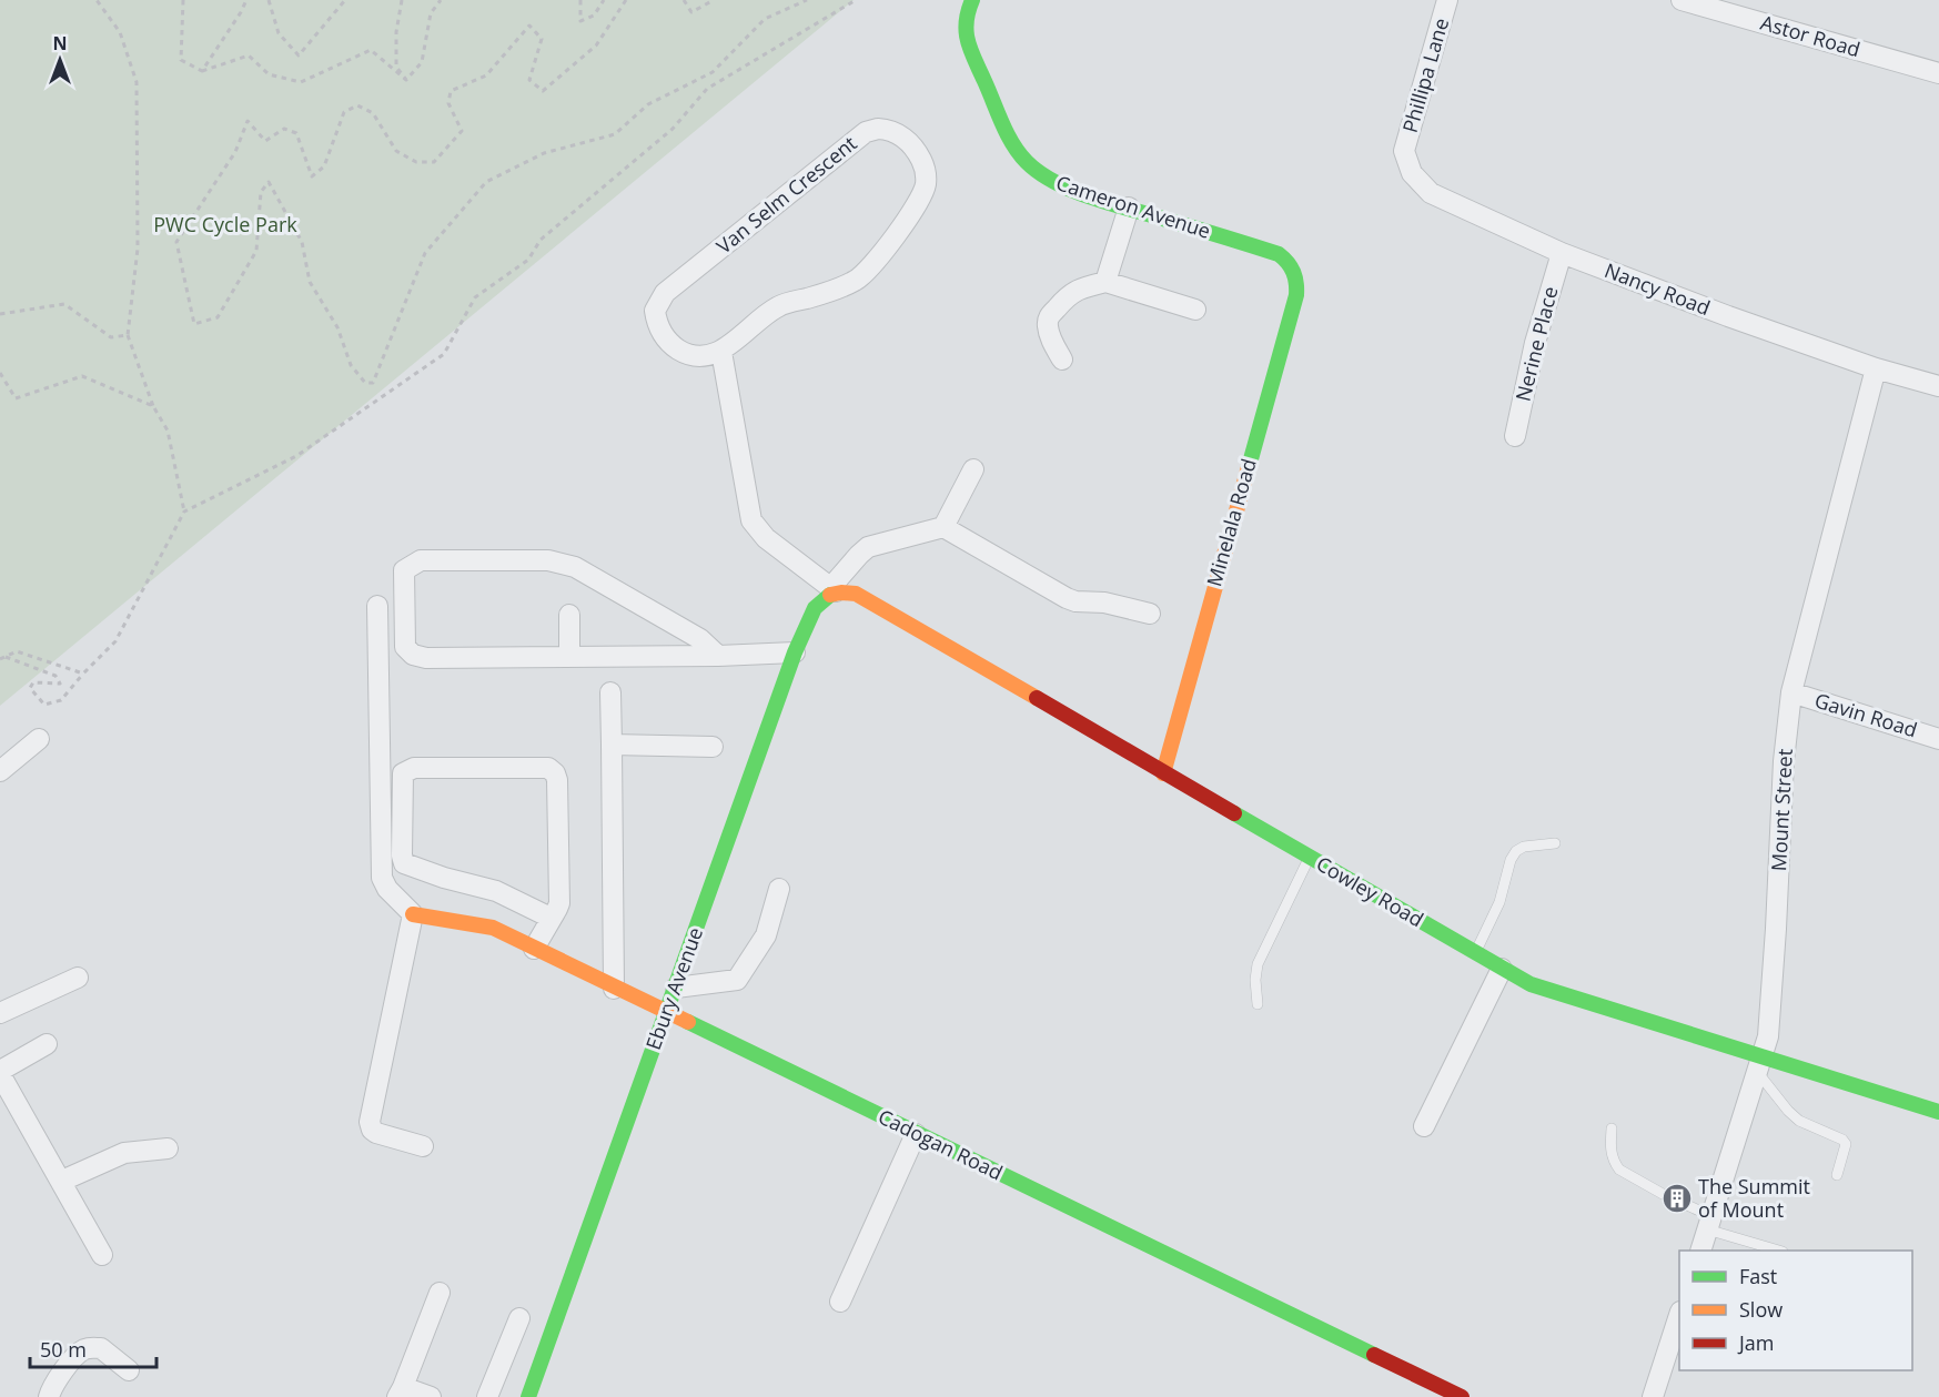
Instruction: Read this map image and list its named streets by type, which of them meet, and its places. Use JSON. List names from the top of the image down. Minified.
{"streets":{"street":["Astor Road","Phillipa Lane","Van Selm Crescent","Cameron Avenue","Nancy Road","Nerine Place","Minelala Road","Gavin Road","Mount Street","Cowley Road","Ebury Avenue","Cadogan Road"]},"crossings":[["Phillipa Lane","Nancy Road"],["Cameron Avenue","Minelala Road"],["Nancy Road","Nerine Place"],["Nancy Road","Mount Street"],["Minelala Road","Cowley Road"],["Gavin Road","Mount Street"],["Mount Street","Cowley Road"],["Cowley Road","Ebury Avenue"],["Ebury Avenue","Cadogan Road"]],"parks":["PWC Cycle Park"],"places":{"building":["The Summit of Mount"]},"legend":["Fast","Slow","Jam"],"scale_bar":"50 m","north":"top"}
